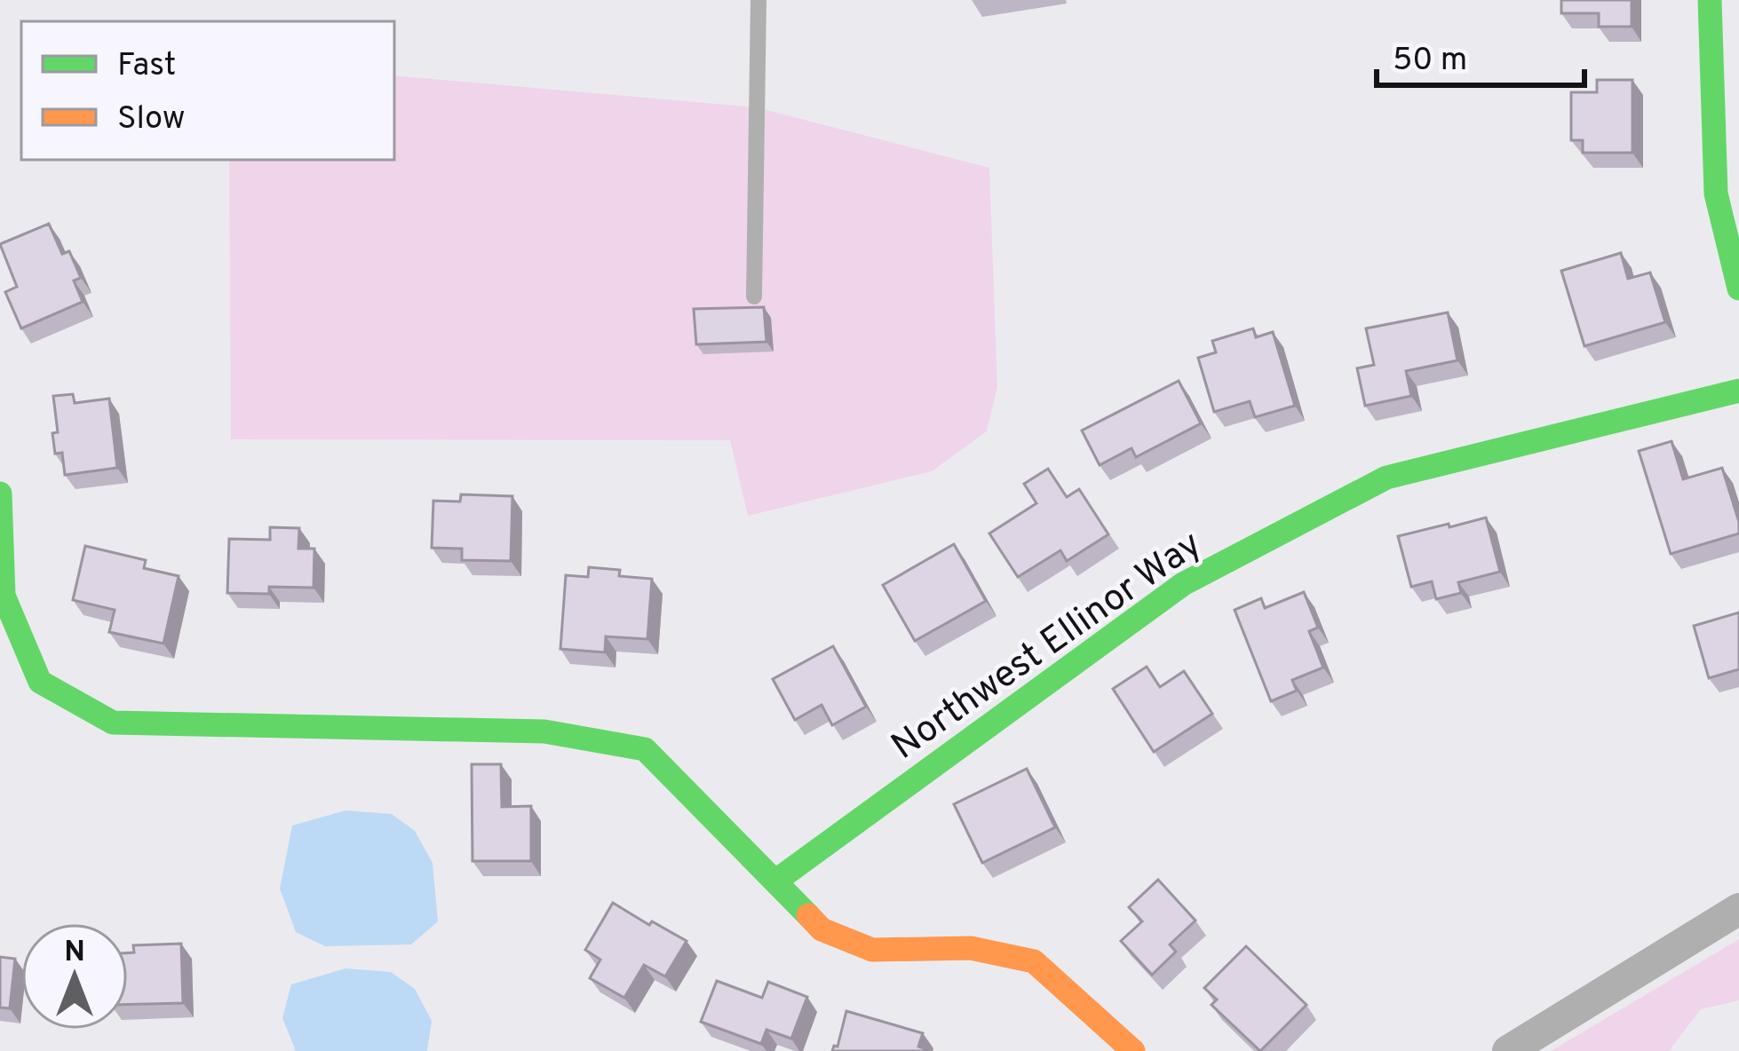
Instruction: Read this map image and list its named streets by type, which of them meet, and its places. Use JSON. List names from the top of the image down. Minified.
{"streets":{"street":["Northwest Ellinor Way"]},"legend":["Fast","Slow"],"scale_bar":"50 m","north":"top"}
